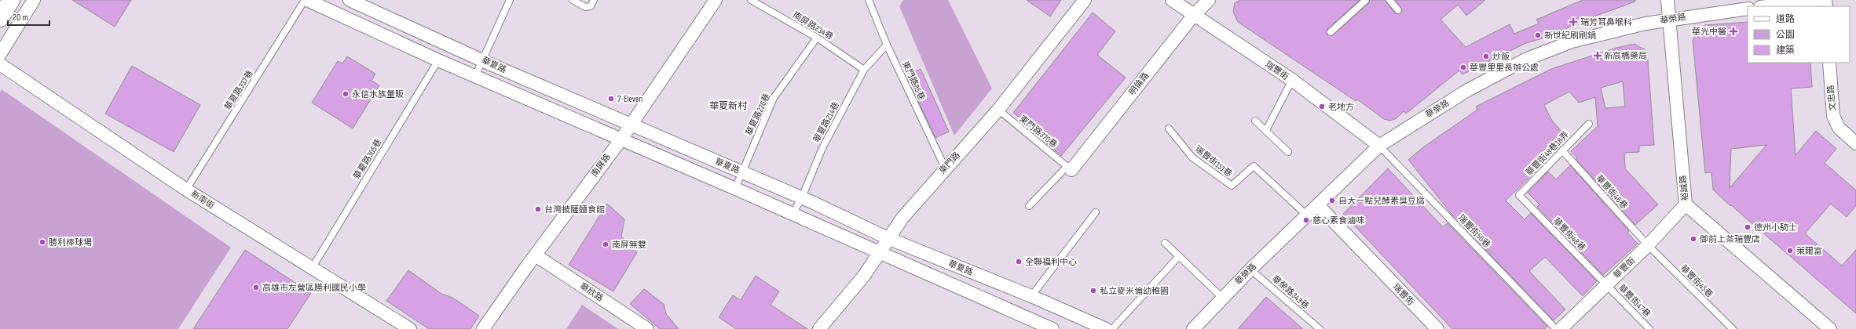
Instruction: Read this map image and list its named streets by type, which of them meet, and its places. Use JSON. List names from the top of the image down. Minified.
{"streets":{"street":["華榮路","華夏路","瑞豐街","明倫路","文忠路","東門路","南屏路","裕誠路","新南街","華豐街","華欣路"],"lane":["南屏路234巷","東門路85巷","華夏路337巷","華夏路226巷","華夏路214巷","東門路370巷","華豐街48巷18弄","華夏路305巷","瑞豐街151巷","華豐街46巷","瑞豐街56巷","華豐街48巷","華豐街45巷","華榮路343巷","華豐街47巷"]},"crossings":[["華榮路","瑞豐街"],["華榮路","瑞豐街151巷"],["華榮路","裕誠路"],["華榮路","瑞豐街56巷"],["華榮路","華榮路343巷"],["南屏路234巷","華夏路226巷"],["南屏路234巷","華夏路214巷"],["華夏路","華夏路337巷"],["華夏路","華夏路226巷"],["華夏路","華夏路214巷"],["華夏路","華夏路305巷"],["華夏路","東門路"],["華夏路","南屏路"],["瑞豐街","明倫路"],["瑞豐街","瑞豐街56巷"],["東門路85巷","華夏路214巷"],["東門路85巷","東門路"],["明倫路","東門路370巷"],["華夏路337巷","新南街"],["東門路370巷","東門路"],["華豐街48巷18弄","華豐街46巷"],["華豐街48巷18弄","華豐街48巷"],["華夏路305巷","新南街"],["南屏路","華欣路"],["裕誠路","華豐街"],["華豐街46巷","華豐街"],["華豐街46巷","華豐街45巷"],["華豐街48巷","華豐街"],["華豐街48巷","華豐街47巷"],["華豐街","華豐街45巷"],["華豐街","華豐街47巷"]],"districts":["華夏新村"],"places":{"health":["瑞芳耳鼻喉科","華光中醫","新高橋藥局"],"other":["新世紀刷刷鍋","炒飯","華豐里里長辦公處","永信水族量販","7-Eleven","老地方","自大一點兒酵素臭豆腐","台灣披薩麵食館","慈心素食滷味","德州小騎士","御前上茶瑞豐店","勝利棒球場","南屏無雙","萊爾富","全聯福利中心","高雄市左營區勝利國民小學","私立麥米倫幼稚園"]},"legend":["道路","公園","建築"],"scale_bar":"20 m"}
